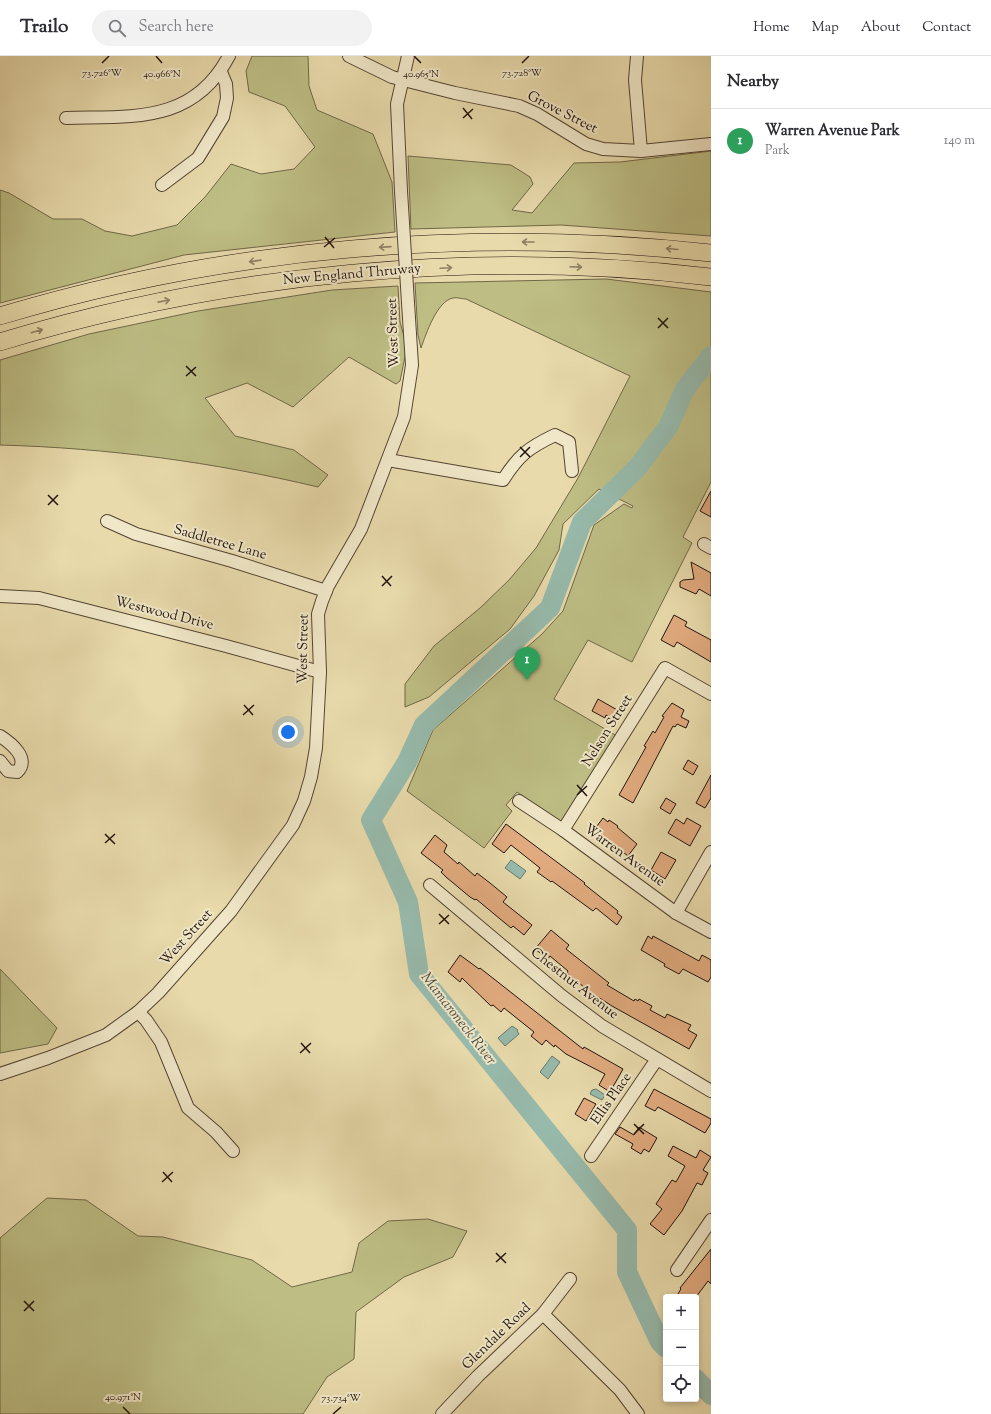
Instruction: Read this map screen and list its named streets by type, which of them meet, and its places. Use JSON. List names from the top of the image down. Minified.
{"streets":{"highway":["New England Thruway"],"street":["Grove Street","West Street","Saddletree Lane","Westwood Drive","Nelson Street","Warren Avenue","Chestnut Avenue","Ellis Place","Glendale Road"]},"crossings":[["Grove Street","West Street"],["West Street","Saddletree Lane"],["West Street","Westwood Drive"],["Nelson Street","Warren Avenue"],["Chestnut Avenue","Ellis Place"]],"water":["Mamaroneck River"],"page":{"header":"Trailo","search":"Search here","nav":["Home","Map","About","Contact"],"heading":"Nearby","list":[{"mark":"1","name":"Warren Avenue Park","note":"Park","value":"140 m"}],"pins":"1","map_buttons":["+","−"]},"coordinates":["73.726°W","73.728°W","40.966°N","40.965°N","40.971°N","73.734°W"]}
